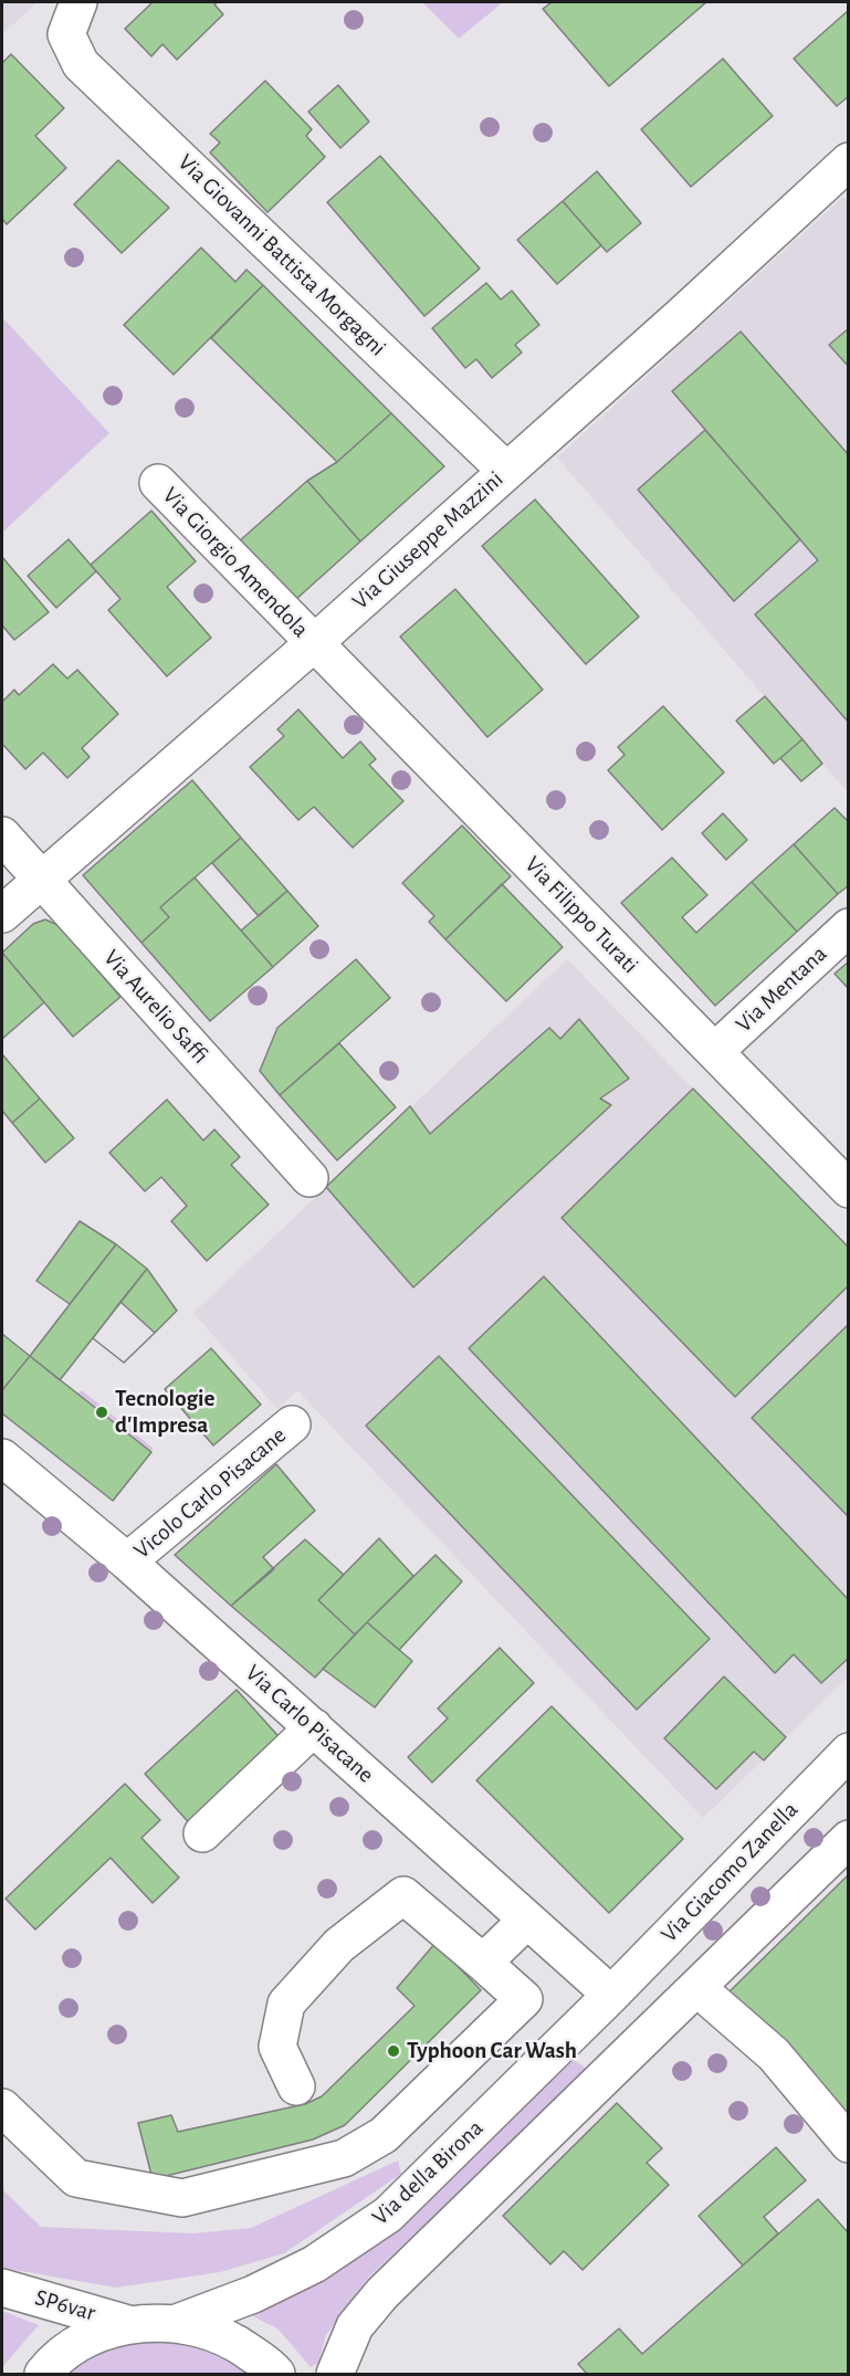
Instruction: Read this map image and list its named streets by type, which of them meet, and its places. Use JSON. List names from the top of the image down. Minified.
{"streets":{"street":["Via Giovanni Battista Morgagni","Via Giuseppe Mazzini","Via Giorgio Amendola","Via Filippo Turati","Via Mentana","Via Aurelio Saffi","Vicolo Carlo Pisacane","Via Carlo Pisacane","Via Giacomo Zanella","Via della Birona","SP6var"]},"crossings":[["Via Giovanni Battista Morgagni","Via Giuseppe Mazzini"],["Via Giuseppe Mazzini","Via Giorgio Amendola"],["Via Giuseppe Mazzini","Via Filippo Turati"],["Via Giuseppe Mazzini","Via Aurelio Saffi"],["Via Giorgio Amendola","Via Filippo Turati"],["Via Filippo Turati","Via Mentana"],["Vicolo Carlo Pisacane","Via Carlo Pisacane"],["Via Carlo Pisacane","Via Giacomo Zanella"],["Via Carlo Pisacane","Via della Birona"],["Via Giacomo Zanella","Via della Birona"],["Via della Birona","SP6var"]],"places":["Tecnologie d'Impresa","Typhoon Car Wash"]}
